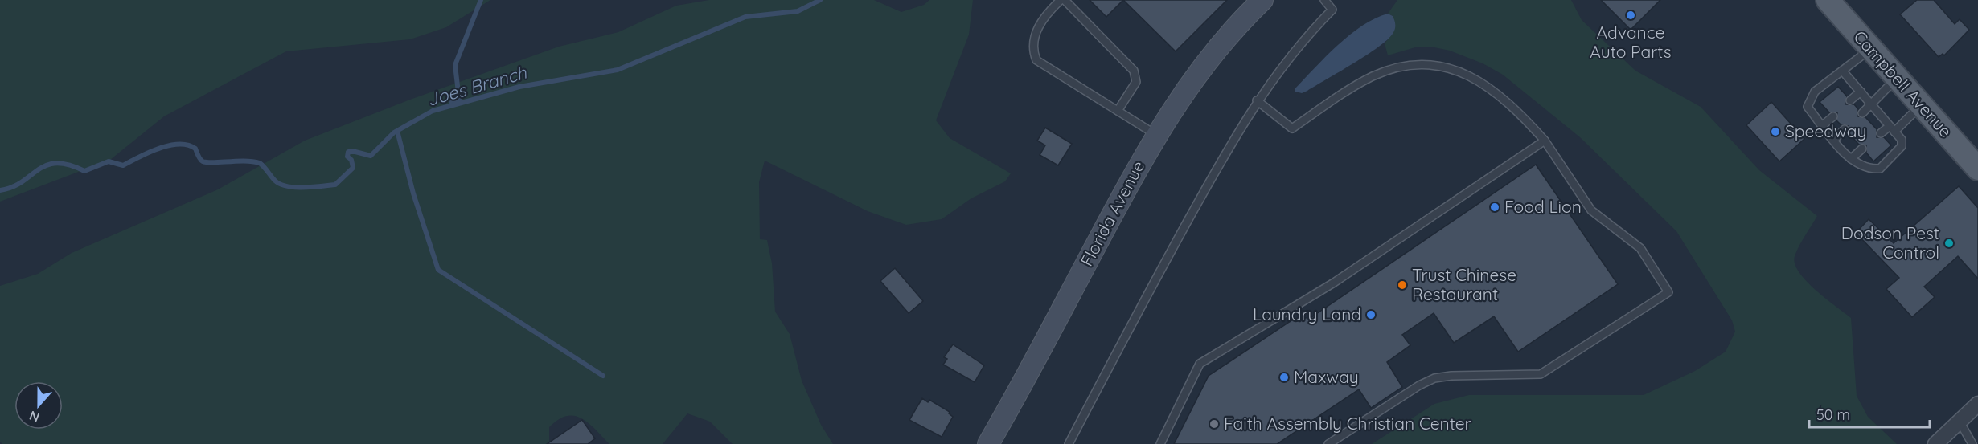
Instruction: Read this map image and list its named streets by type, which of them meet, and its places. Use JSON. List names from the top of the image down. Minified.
{"streets":{"main road":["Campbell Avenue","Florida Avenue"]},"water":["Joes Branch"],"places":["Advance Auto Parts","Speedway","Food Lion","Dodson Pest Control","Trust Chinese Restaurant","Laundry Land","Maxway","Faith Assembly Christian Center"],"scale_bar":"50 m","north":"bottom"}
